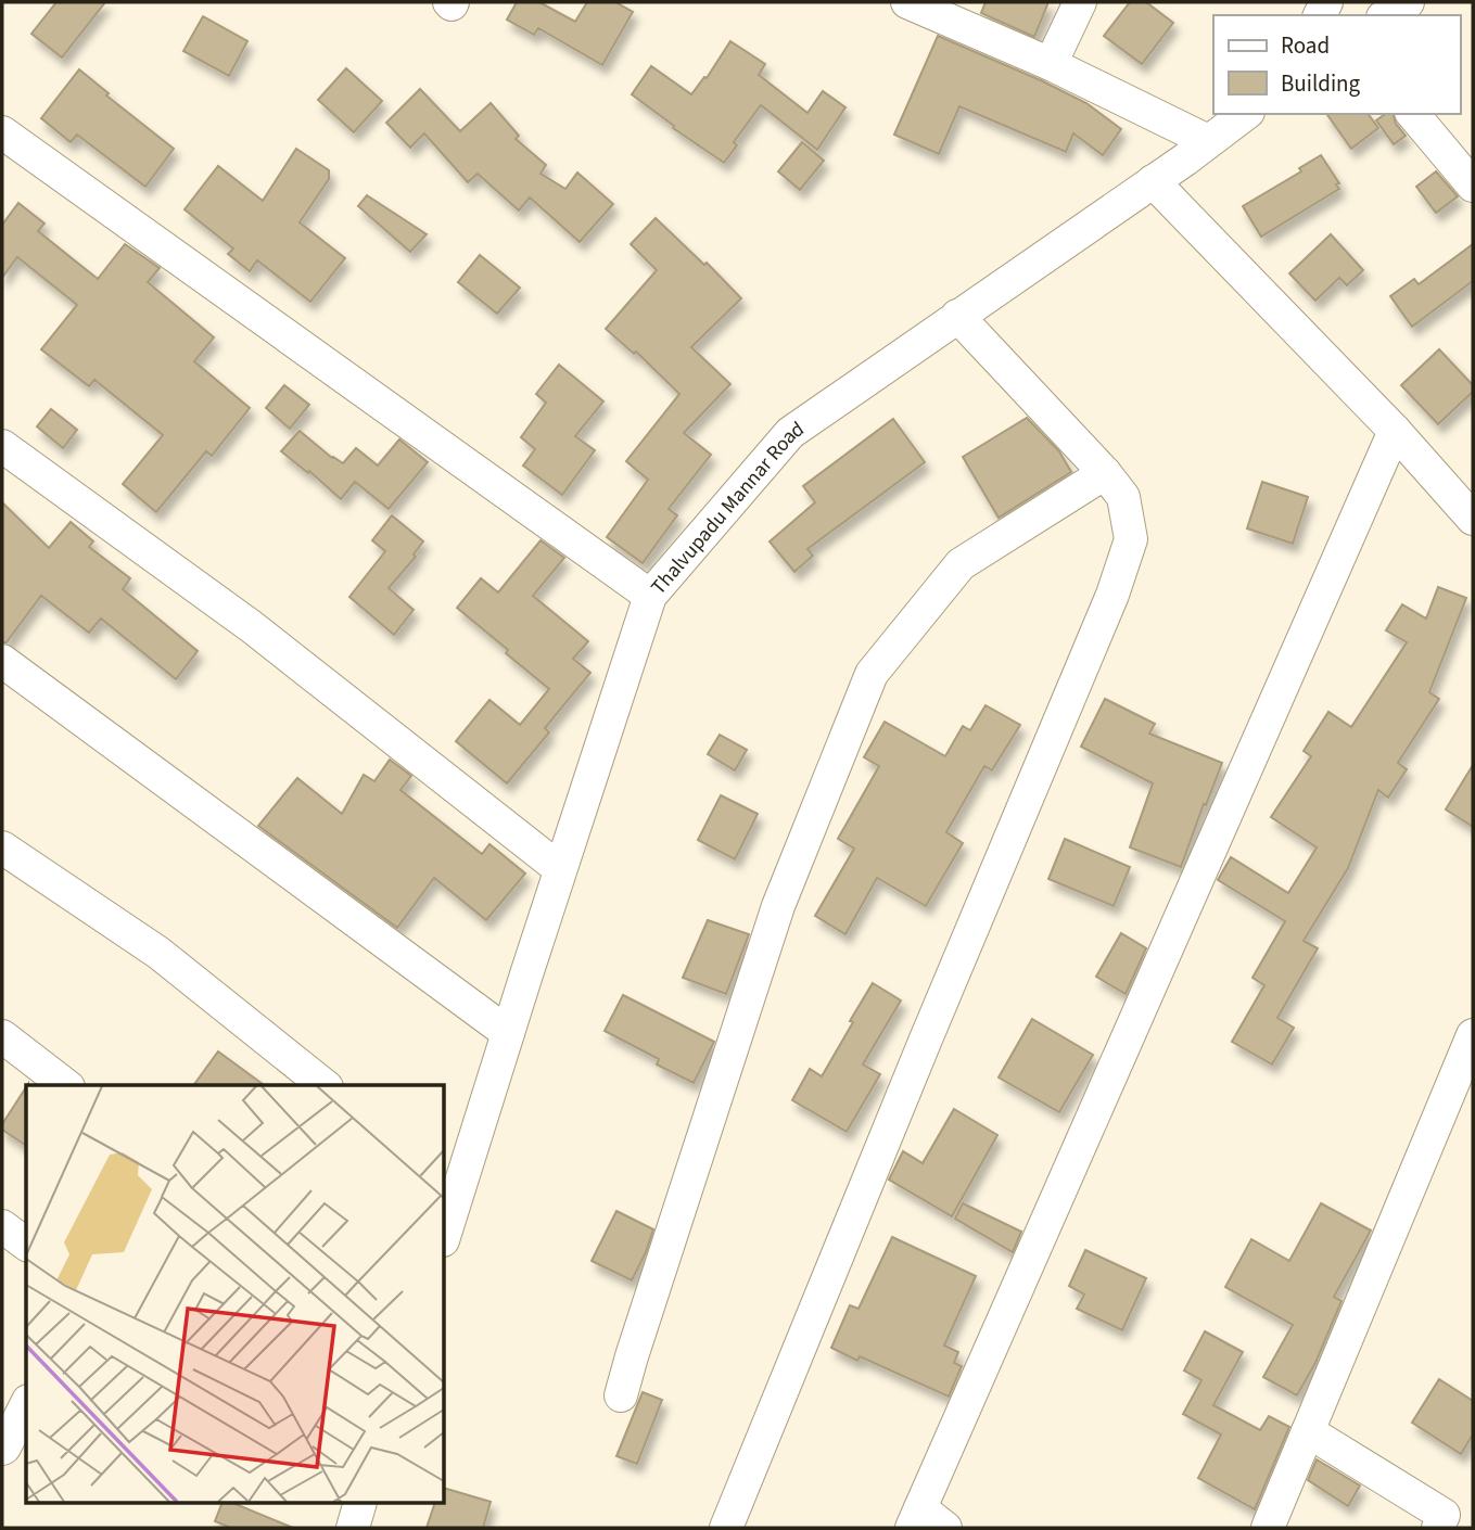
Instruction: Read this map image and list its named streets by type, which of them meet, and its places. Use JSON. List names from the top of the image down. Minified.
{"streets":{"street":["Thalvupadu Mannar Road"]},"legend":["Road","Building"]}
